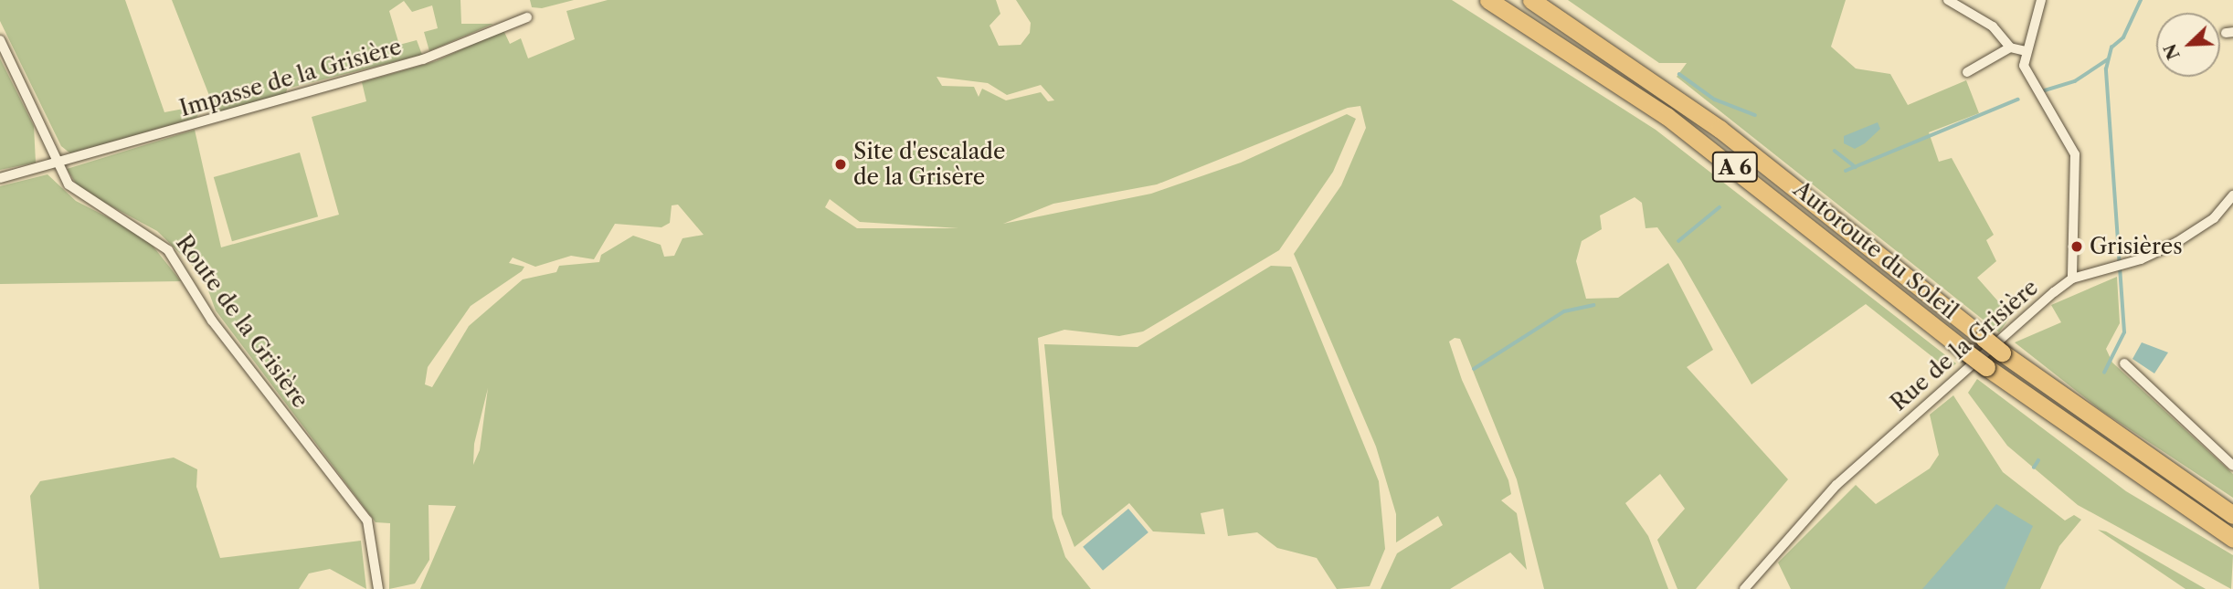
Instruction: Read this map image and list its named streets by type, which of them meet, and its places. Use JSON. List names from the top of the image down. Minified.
{"streets":{"highway":["A 6","Autoroute du Soleil"],"street":["Impasse de la Grisière","Route de la Grisière","Rue de la Grisière"]},"crossings":[["Impasse de la Grisière","Route de la Grisière"]],"places":["Site d'escalade de la Grisère","Grisières"],"north":"bottom left"}
